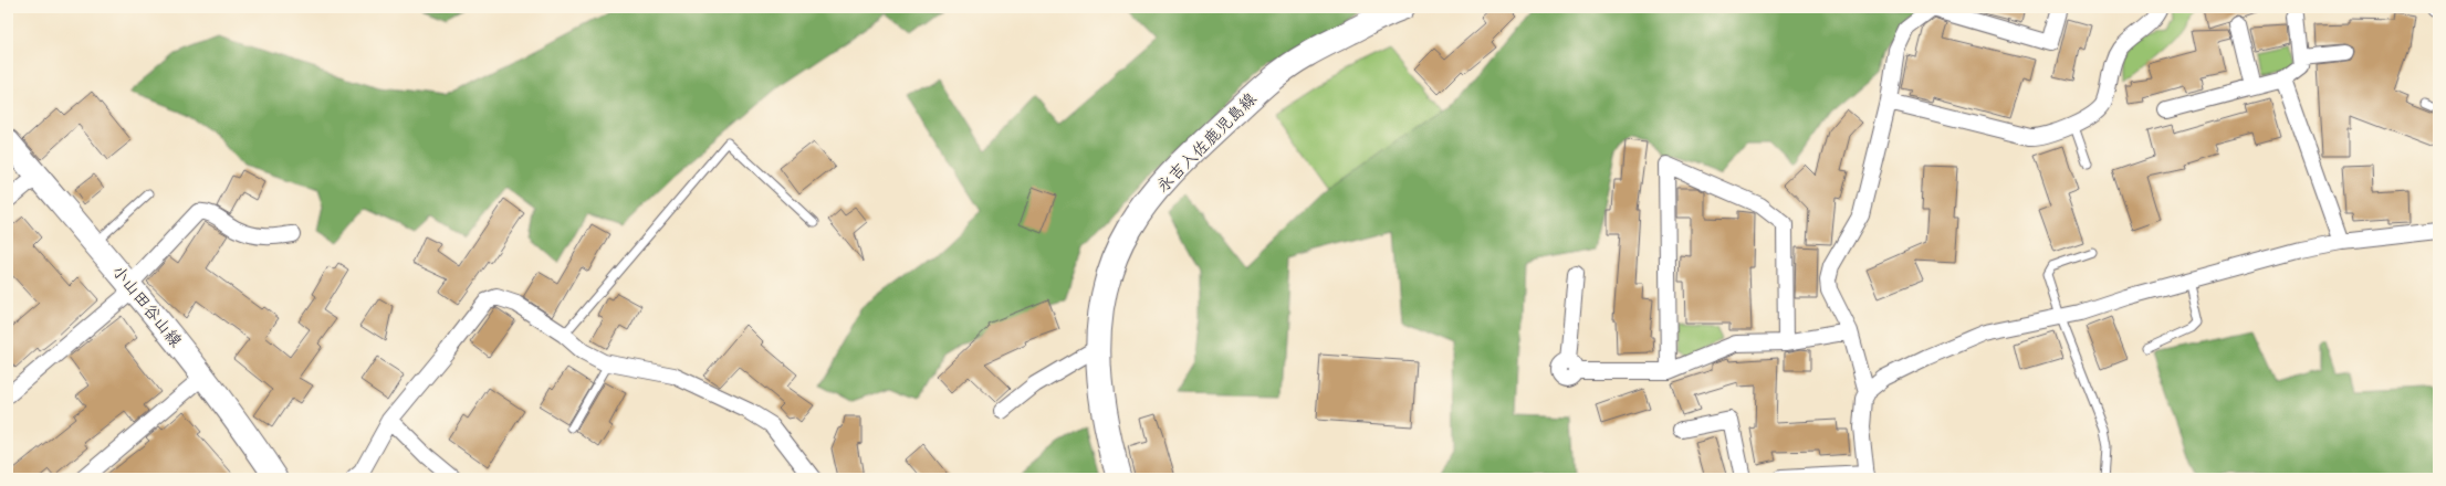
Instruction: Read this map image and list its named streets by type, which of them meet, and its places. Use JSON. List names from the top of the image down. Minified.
{"streets":{"main road":["永吉入佐鹿児島線","小山田谷山線"]}}
